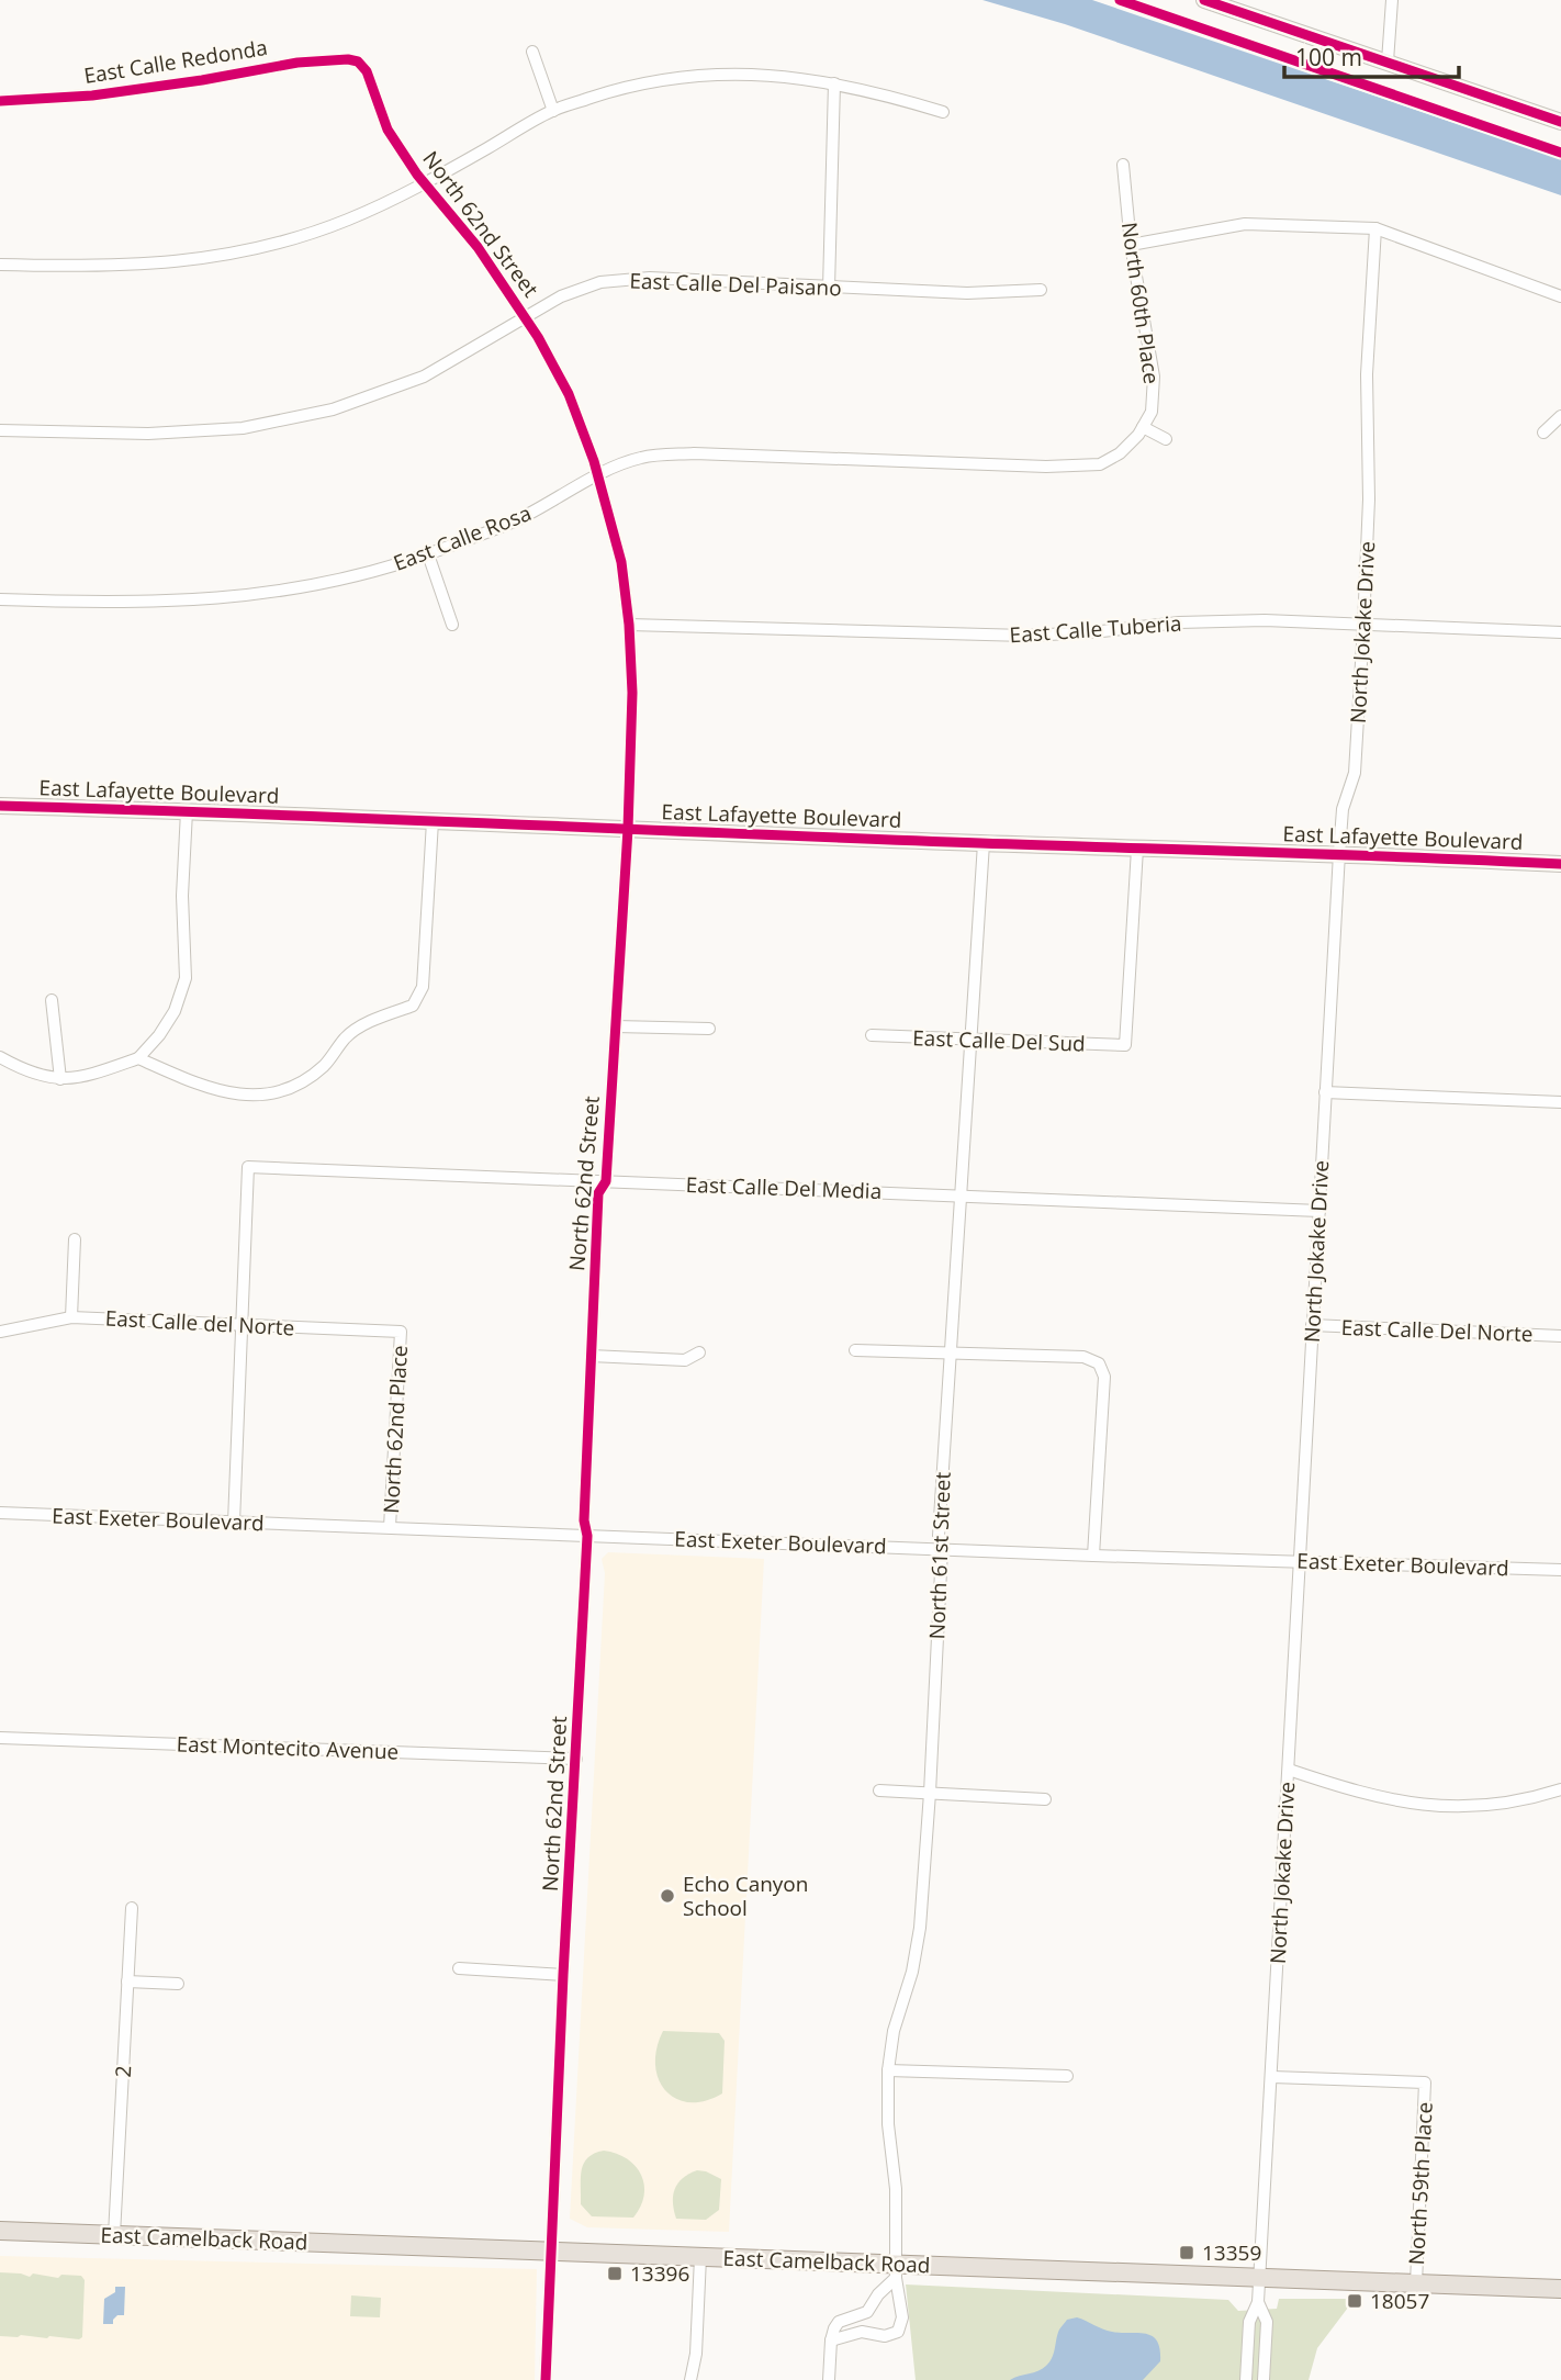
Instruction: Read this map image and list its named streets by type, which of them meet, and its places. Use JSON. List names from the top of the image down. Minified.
{"streets":{"main road":["East Camelback Road"],"street":["East Calle Redonda","North 62nd Street","East Calle Del Paisano","North 60th Place","East Calle Rosa","East Calle Tuberia","North Jokake Drive","East Lafayette Boulevard","East Calle Del Sud","East Calle Del Media","East Calle del Norte","East Calle Del Norte","North 62nd Place","East Exeter Boulevard","North 61st Street","East Montecito Avenue","2","North 59th Place"]},"crossings":[["East Calle Redonda","North 62nd Street"],["North 62nd Street","East Calle Del Paisano"],["North 62nd Street","East Calle Rosa"],["North 62nd Street","East Calle Tuberia"],["North 62nd Street","East Lafayette Boulevard"],["North 62nd Street","East Calle Del Media"],["North 62nd Street","East Exeter Boulevard"],["North 62nd Street","East Montecito Avenue"],["North 62nd Street","East Camelback Road"],["North 60th Place","East Calle Rosa"],["East Calle Tuberia","North Jokake Drive"],["North Jokake Drive","East Lafayette Boulevard"],["North Jokake Drive","East Calle Del Media"],["North Jokake Drive","East Calle Del Norte"],["North Jokake Drive","East Exeter Boulevard"],["North Jokake Drive","North 59th Place"],["North Jokake Drive","East Camelback Road"],["East Lafayette Boulevard","East Calle Del Sud"],["East Lafayette Boulevard","North 61st Street"],["East Calle Del Sud","North 61st Street"],["East Calle Del Media","East Calle del Norte"],["East Calle Del Media","North 61st Street"],["East Calle del Norte","North 62nd Place"],["North 62nd Place","East Exeter Boulevard"],["East Exeter Boulevard","North 61st Street"],["North 61st Street","East Camelback Road"],["2","East Camelback Road"],["North 59th Place","East Camelback Road"]],"places":{"other":["Echo Canyon School"],"transit":["13359","13396","18057"]},"scale_bar":"100 m"}
